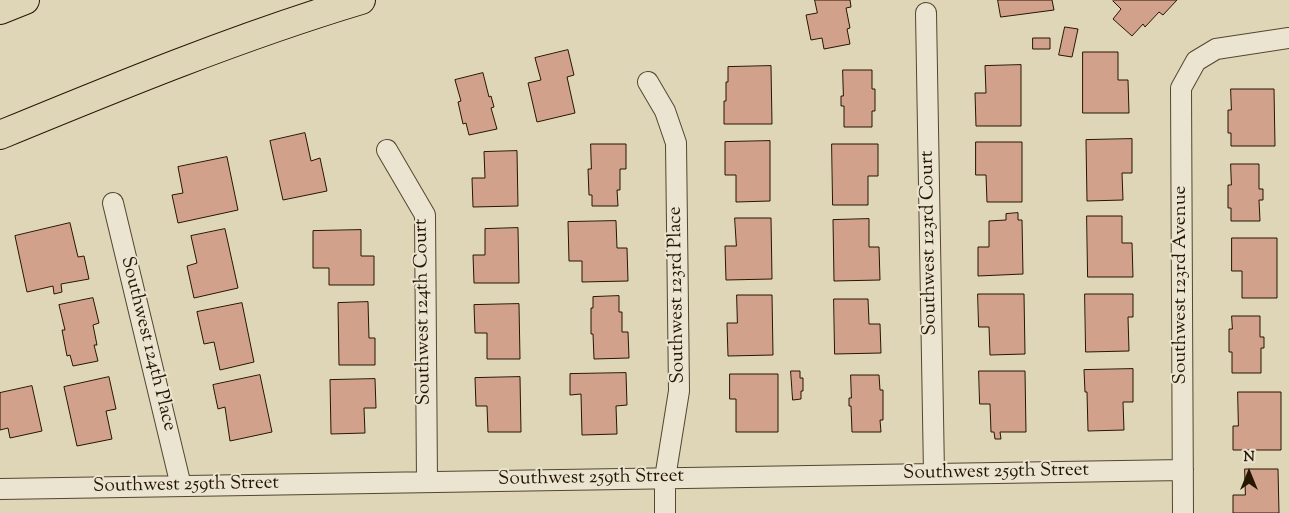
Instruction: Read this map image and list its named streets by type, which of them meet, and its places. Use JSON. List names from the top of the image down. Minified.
{"streets":{"street":["Southwest 123rd Court","Southwest 123rd Avenue","Southwest 123rd Place","Southwest 124th Court","Southwest 124th Place","Southwest 259th Street"]},"crossings":[["Southwest 123rd Court","Southwest 259th Street"],["Southwest 123rd Avenue","Southwest 259th Street"],["Southwest 123rd Place","Southwest 259th Street"],["Southwest 124th Court","Southwest 259th Street"],["Southwest 124th Place","Southwest 259th Street"]],"north":"top"}
